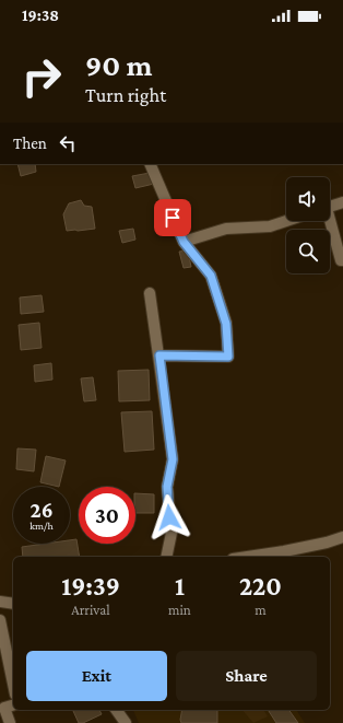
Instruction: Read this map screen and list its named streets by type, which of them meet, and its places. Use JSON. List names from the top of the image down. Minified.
{"page":{"status":"19:38","turn":["90 m","Turn right"],"then":"Then","speed":"26 km/h","limit":"30","eta":["19:39","Arrival","1","min","220","m"],"buttons":["Exit","Share"]}}
